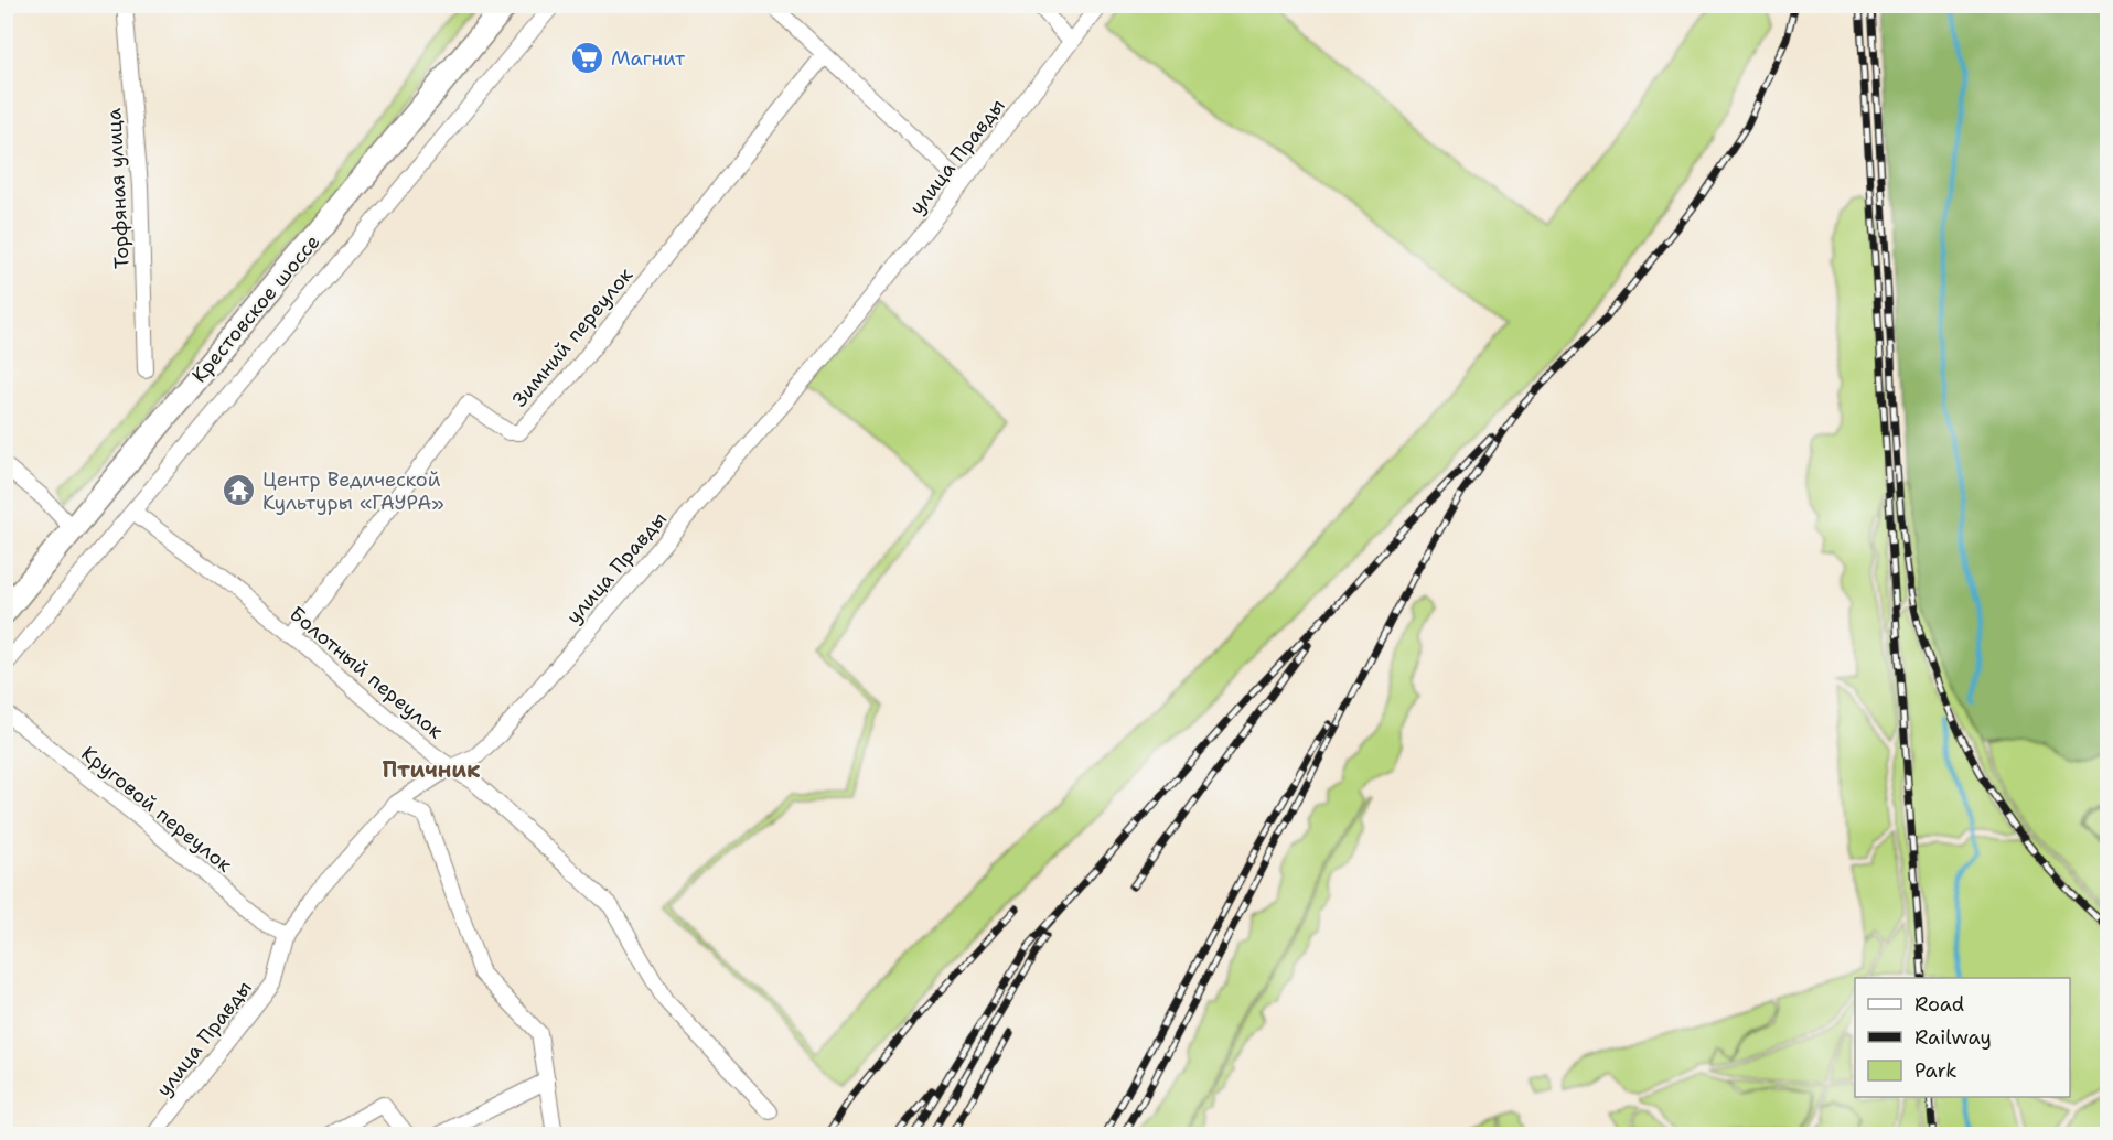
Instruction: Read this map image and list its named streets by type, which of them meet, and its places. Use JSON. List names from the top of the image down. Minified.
{"streets":{"main road":["Крестовское шоссе"],"street":["улица Правды","Торфяная улица","Зимний переулок","Болотный переулок","Круговой переулок"]},"crossings":[["улица Правды","Болотный переулок"],["улица Правды","Круговой переулок"],["Зимний переулок","Болотный переулок"]],"districts":["Птичник"],"places":{"supermarket":["Магнит"],"temple":["Центр Ведической Культуры «ГАУРА»"]},"legend":["Road","Railway","Park"]}
